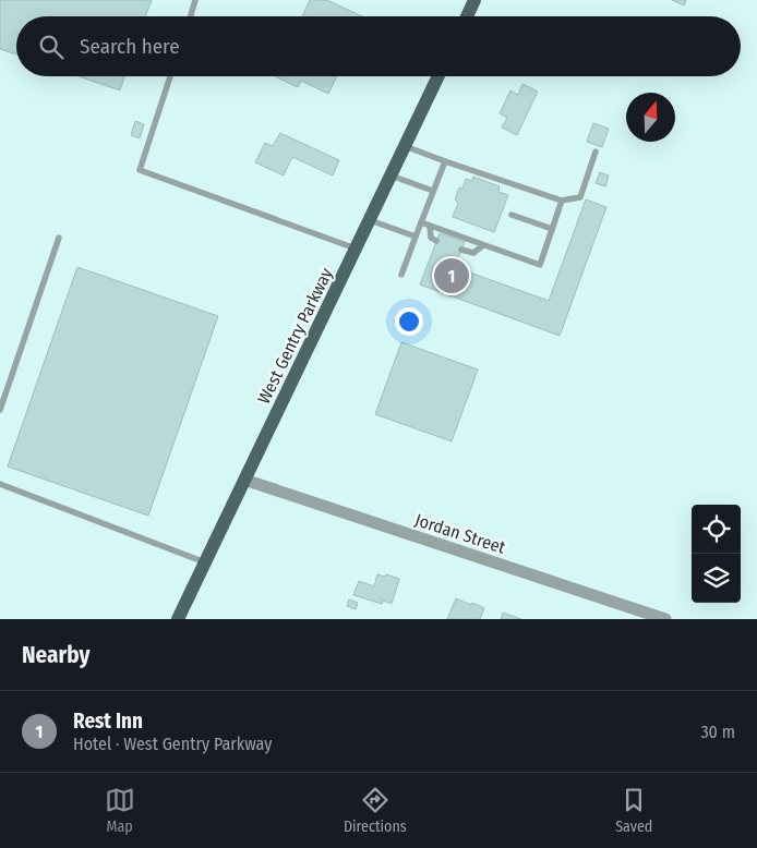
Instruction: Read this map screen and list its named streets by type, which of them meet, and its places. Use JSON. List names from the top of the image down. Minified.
{"streets":{"main road":["West Gentry Parkway"],"street":["Jordan Street"]},"crossings":[["West Gentry Parkway","Jordan Street"]],"north":"top","page":{"search":"Search here","pins":"1","heading":"Nearby","list":[{"mark":"1","name":"Rest Inn","note":"Hotel · West Gentry Parkway","value":"30 m"}],"nav":["Map","Directions","Saved"]}}
